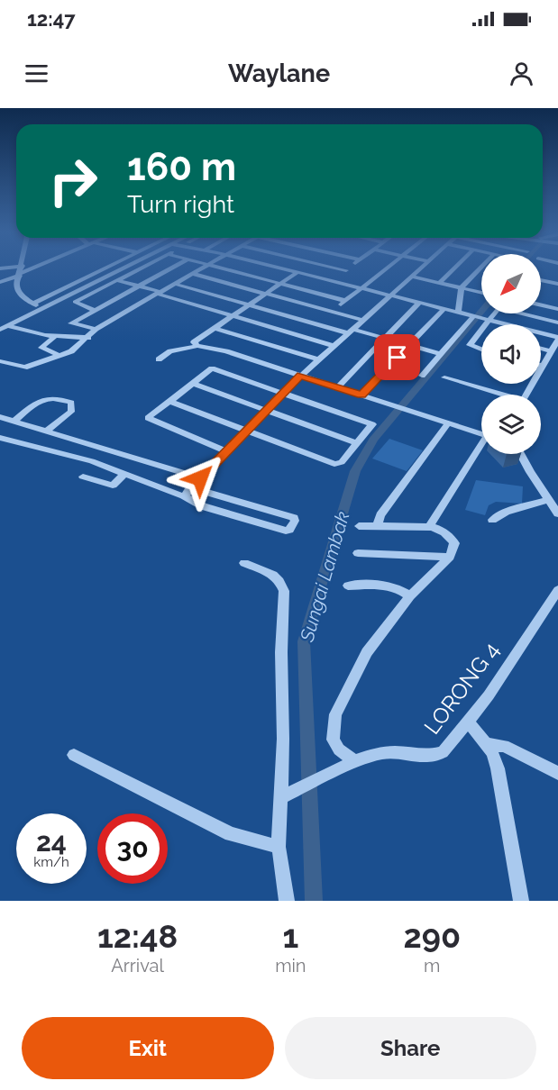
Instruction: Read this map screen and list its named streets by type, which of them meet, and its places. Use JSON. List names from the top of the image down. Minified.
{"streets":{"street":["LORONG 4"]},"water":["Sungai Lambak"],"north":"bottom left","page":{"status":"12:47","header":"Waylane","turn":["160 m","Turn right"],"speed":"24 km/h","limit":"30","eta":["12:48","Arrival","1","min","290","m"],"buttons":["Exit","Share"]}}
